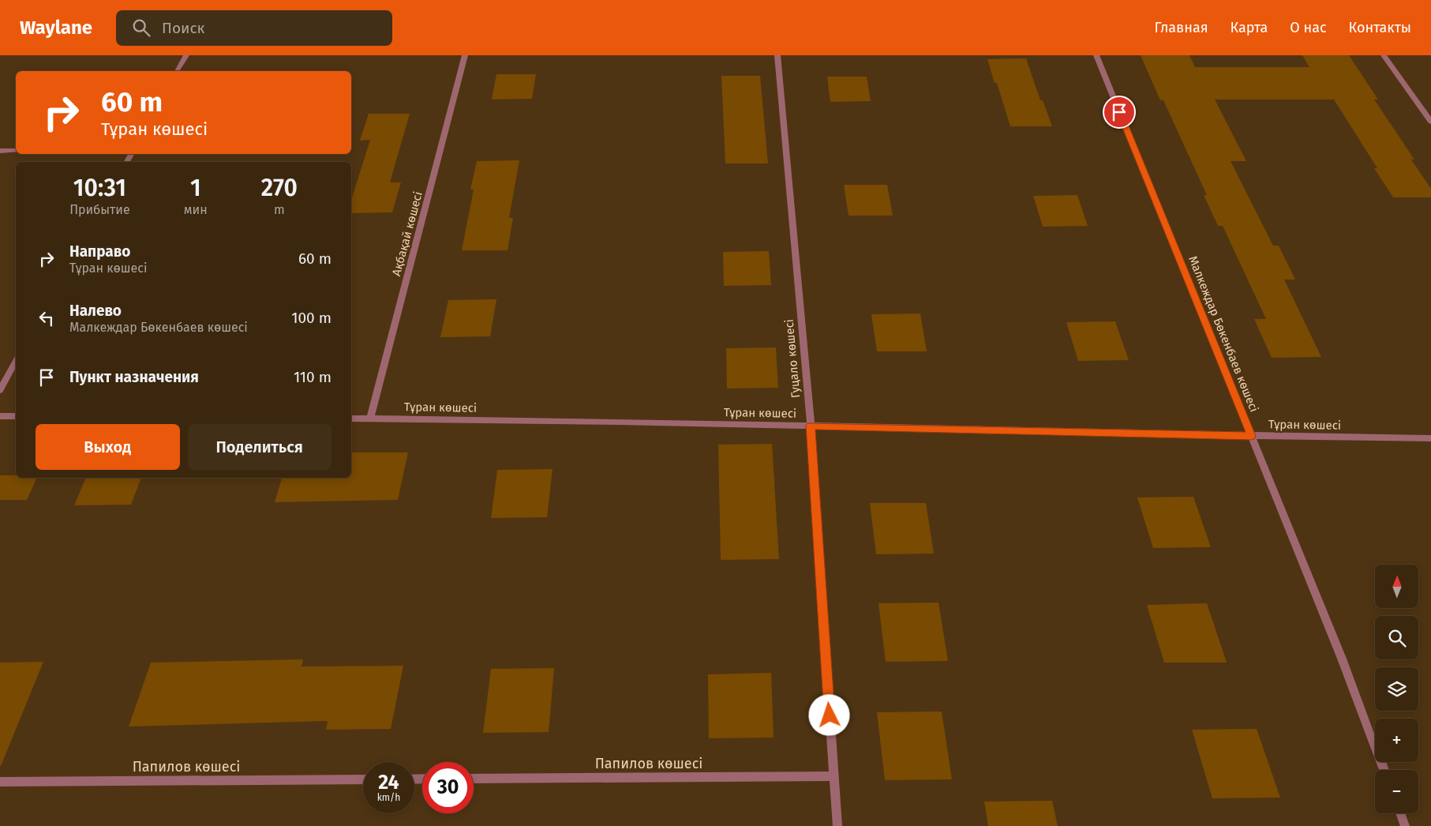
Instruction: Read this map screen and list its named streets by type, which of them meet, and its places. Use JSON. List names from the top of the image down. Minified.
{"streets":{"street":["Ақбақай көшесі","Малкеждар Бөкенбаев көшесі","Гуцало көшесі","Тұран көшесі","Папилов көшесі"]},"crossings":[["Ақбақай көшесі","Тұран көшесі"],["Малкеждар Бөкенбаев көшесі","Тұран көшесі"],["Гуцало көшесі","Тұран көшесі"],["Гуцало көшесі","Папилов көшесі"]],"north":"top","page":{"header":"Waylane","search":"Поиск","nav":["Главная","Карта","О нас","Контакты"],"turn":["60 m","Тұран көшесі"],"eta":["10:31","Прибытие","1","мин","270","m"],"list":[{"name":"Направо","note":"Тұран көшесі","value":"60 m"},{"name":"Налево","note":"Малкеждар Бөкенбаев көшесі","value":"100 m"},{"name":"Пункт назначения","value":"110 m"}],"buttons":["Выход","Поделиться"],"map_buttons":["+","−"],"speed":"24 km/h","limit":"30"}}
